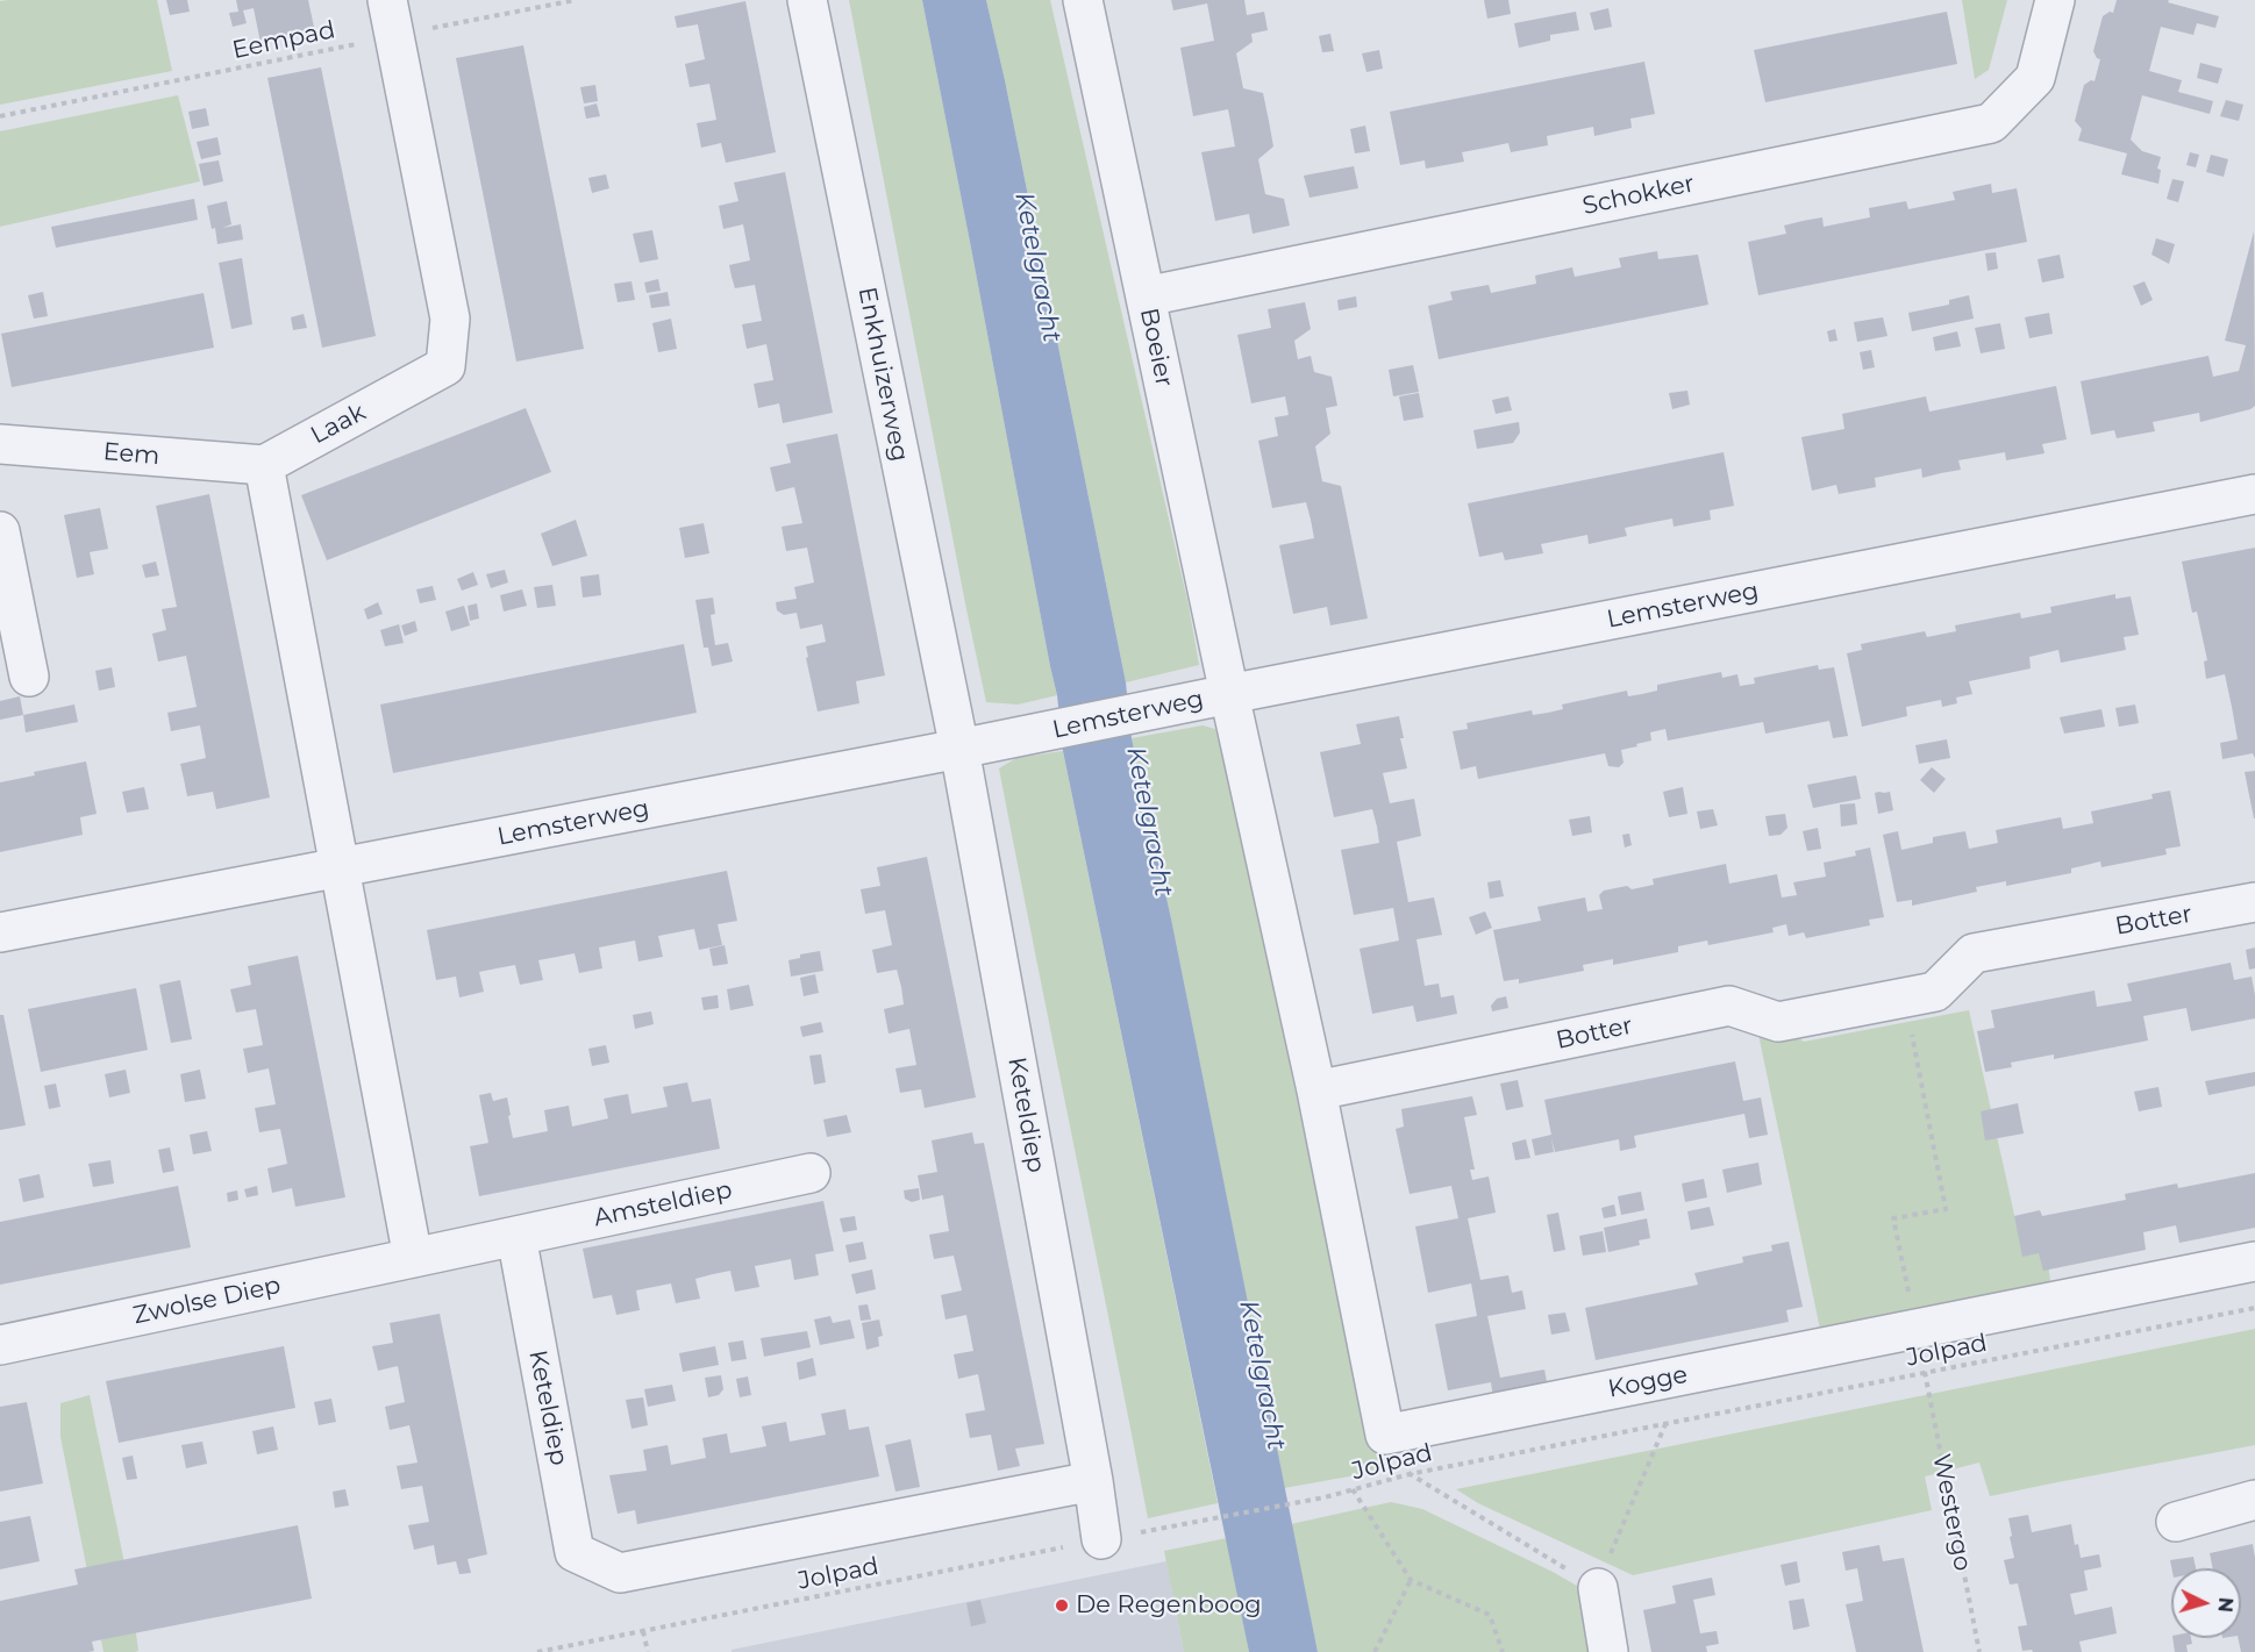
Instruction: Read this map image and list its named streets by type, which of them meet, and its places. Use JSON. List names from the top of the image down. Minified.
{"streets":{"street":["Schokker","Boeier","Enkhuizerweg","Laak","Eem","Lemsterweg","Botter","Keteldiep","Amsteldiep","Zwolse Diep","Kogge"],"path":["Eempad","Jolpad","Westergo"]},"crossings":[["Eempad","Laak"],["Schokker","Boeier"],["Boeier","Lemsterweg"],["Enkhuizerweg","Lemsterweg"],["Enkhuizerweg","Keteldiep"],["Laak","Eem"],["Lemsterweg","Keteldiep"],["Botter","Kogge"],["Botter","Westergo"],["Keteldiep","Amsteldiep"],["Keteldiep","Jolpad"],["Jolpad","Westergo"],["Kogge","Westergo"]],"water":["Ketelgracht"],"places":["De Regenboog"],"north":"right"}
